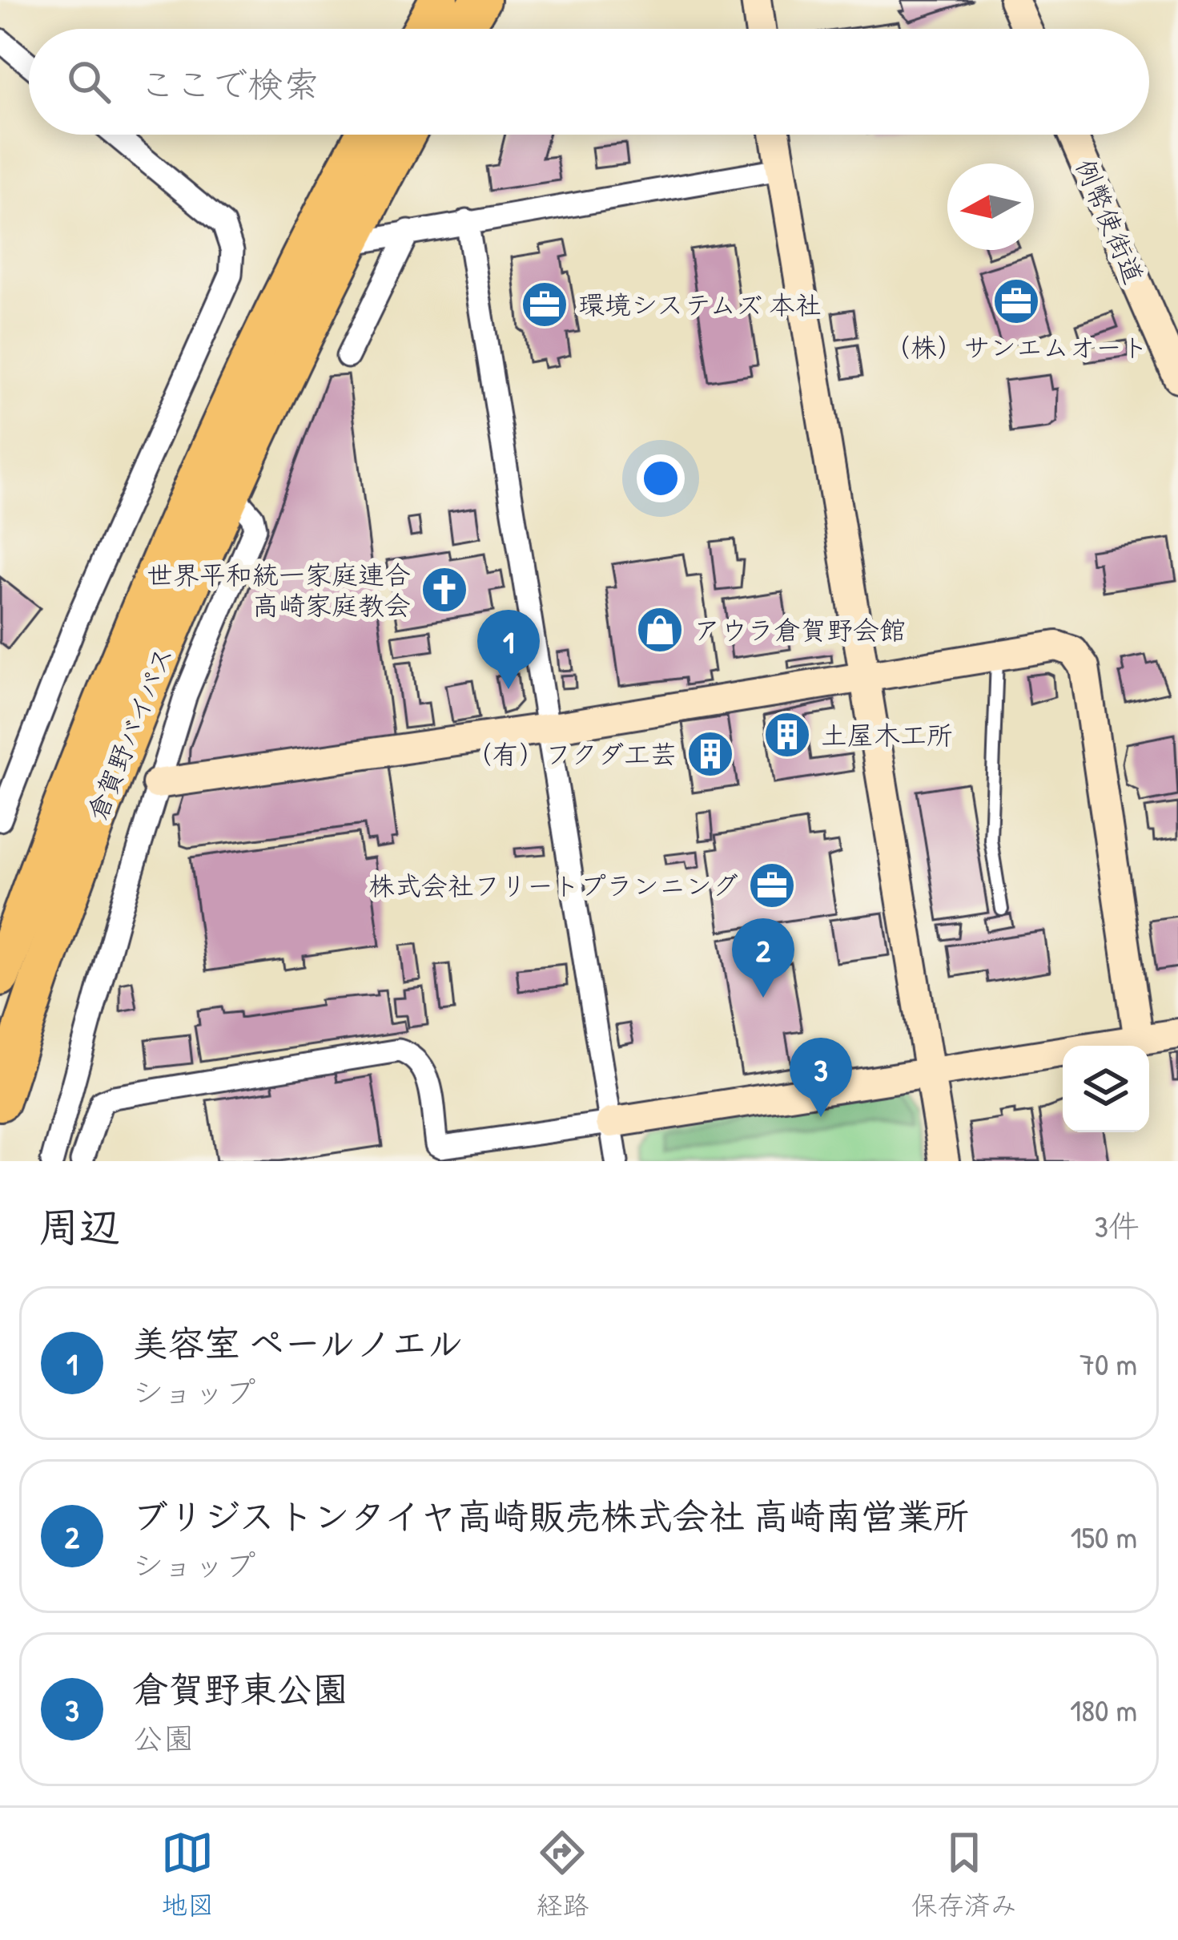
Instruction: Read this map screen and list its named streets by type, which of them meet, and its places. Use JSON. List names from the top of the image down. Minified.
{"streets":{"highway":["倉賀野バイパス"],"street":["例幣使街道"]},"places":{"office":["（株）サンエムオート","環境システムズ 本社","株式会社フリートプランニング"],"church":["世界平和統一家庭連合 高崎家庭教会"],"shop":["アウラ倉賀野会館"],"building":["土屋木工所","（有）フクダ工芸"]},"north":"left","page":{"search":"ここで検索","pins":["1","2","3"],"heading":["周辺","3件"],"list":[{"mark":"1","name":"美容室 ペールノエル","note":"ショップ","value":"70 m"},{"mark":"2","name":"ブリジストンタイヤ高崎販売株式会社 高崎南営業所","note":"ショップ","value":"150 m"},{"mark":"3","name":"倉賀野東公園","note":"公園","value":"180 m"}],"nav":["地図","経路","保存済み"]}}
